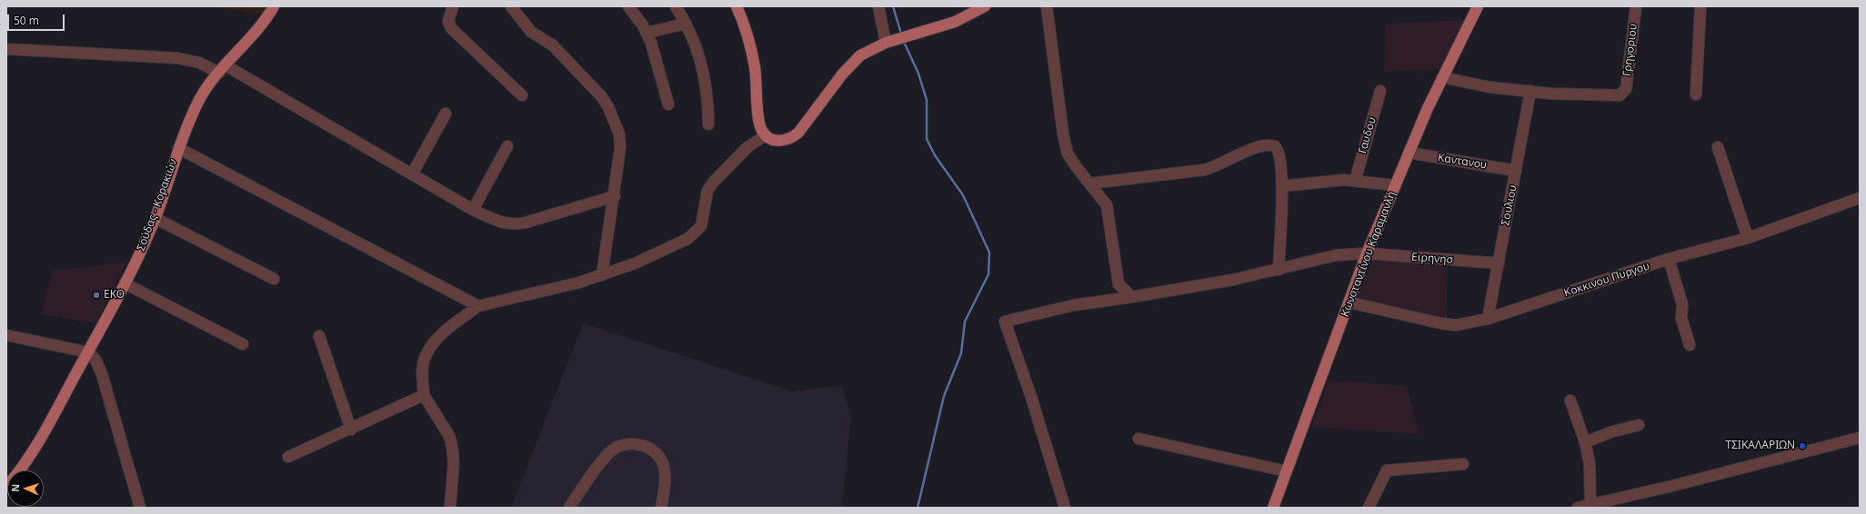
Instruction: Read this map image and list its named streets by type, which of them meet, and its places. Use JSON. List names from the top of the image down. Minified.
{"streets":{"main road":["Σούδας - Κορακιών","Κωνσταντίνου Καραμανλή"],"street":["Γρηγοριου","Γαυδου","Καντανου","Σουλιου","Ειρηνησ","Κοκκινου Πυργου"]},"crossings":[["Γρηγοριου","Σουλιου"],["Καντανου","Σουλιου"],["Καντανου","Κωνσταντίνου Καραμανλή"],["Σουλιου","Ειρηνησ"],["Σουλιου","Κοκκινου Πυργου"],["Κωνσταντίνου Καραμανλή","Ειρηνησ"],["Κωνσταντίνου Καραμανλή","Κοκκινου Πυργου"]],"places":["EKO","ΤΣΙΚΑΛΑΡΙΩΝ"],"scale_bar":"50 m","north":"left"}
